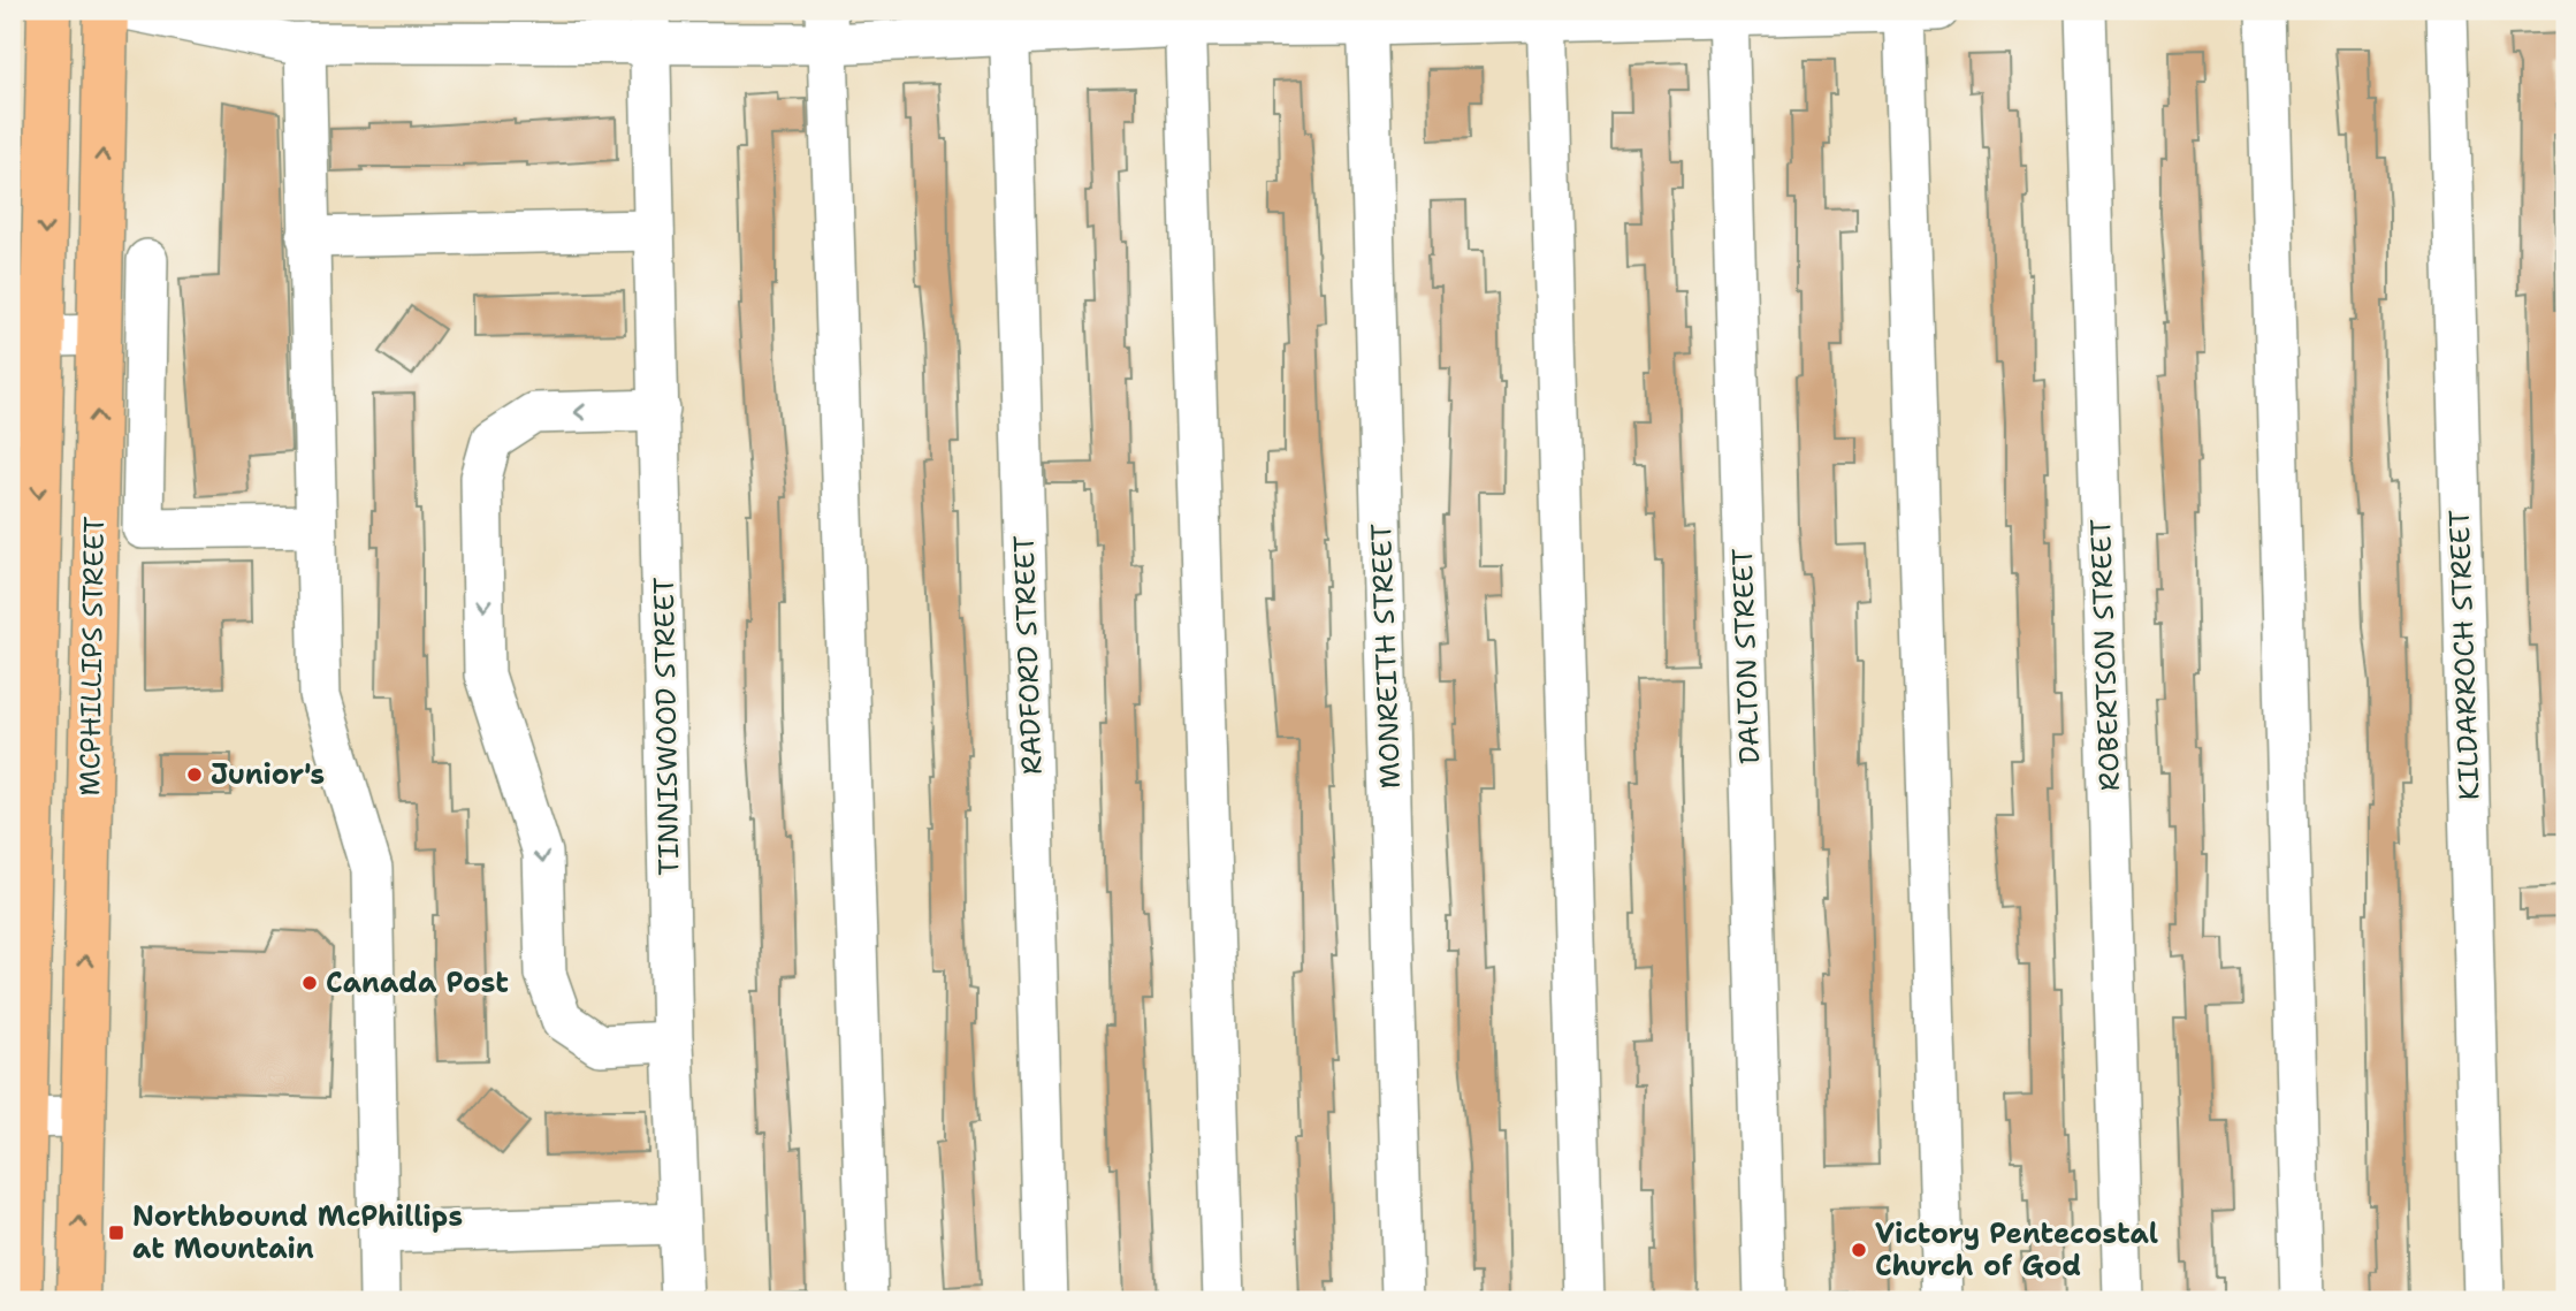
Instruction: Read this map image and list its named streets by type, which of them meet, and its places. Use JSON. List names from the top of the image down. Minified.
{"streets":{"main road":["MCPHILLIPS STREET"],"street":["RADFORD STREET","ROBERTSON STREET","KILDARROCH STREET","MONREITH STREET","DALTON STREET","TINNISWOOD STREET"]},"places":{"other":["Junior's","Canada Post","Victory Pentecostal Church of God"],"transit":["Northbound McPhillips at Mountain"]}}
